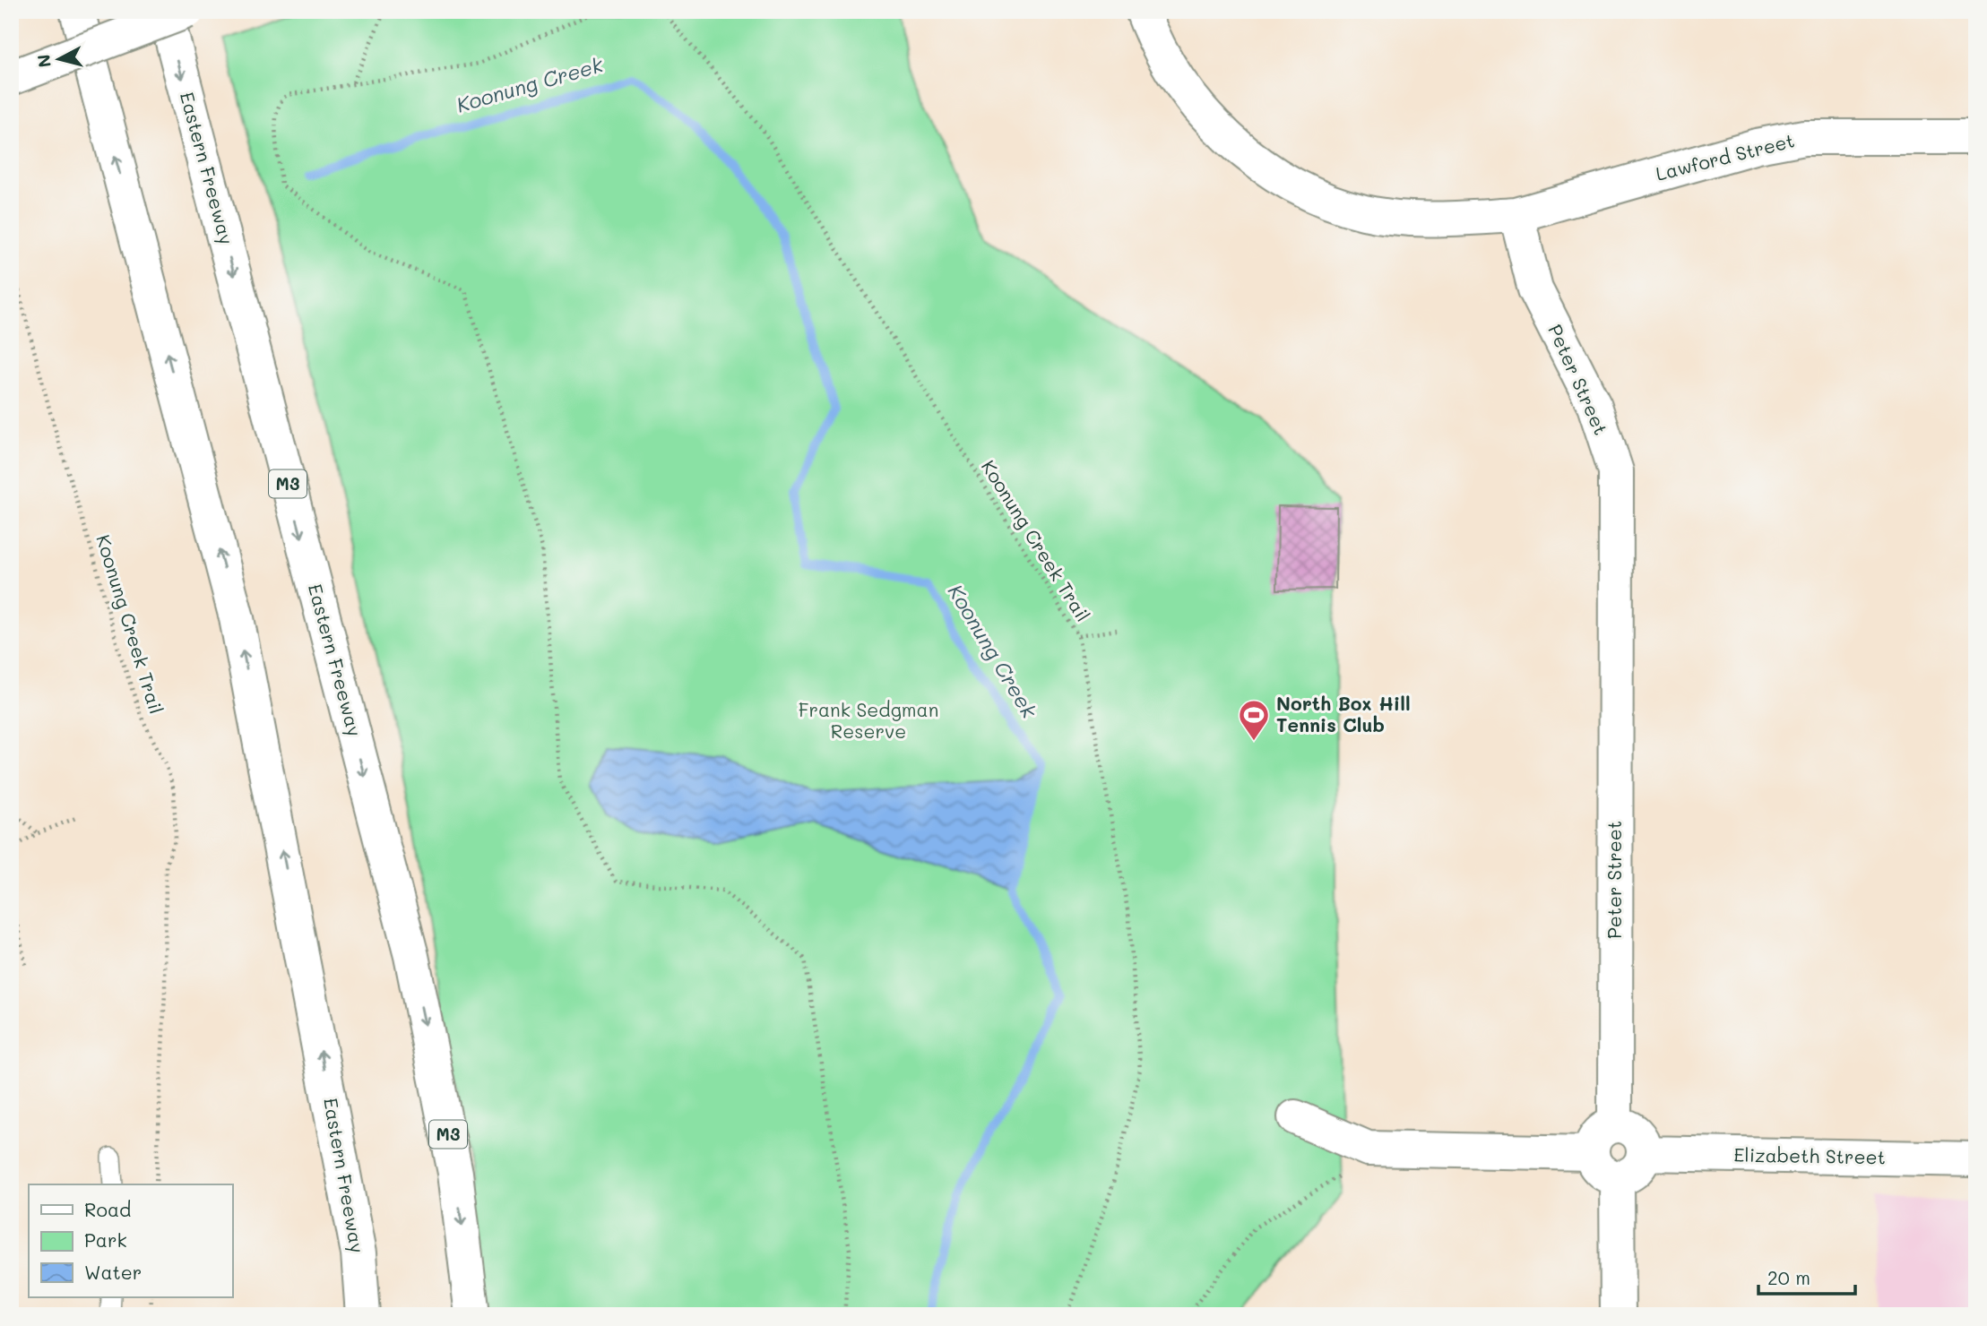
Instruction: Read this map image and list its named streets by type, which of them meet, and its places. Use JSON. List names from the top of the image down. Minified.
{"streets":{"main road":["Lawford Street","Eastern Freeway","Peter Street","M3","Elizabeth Street"],"path":["Koonung Creek Trail"]},"crossings":[["Lawford Street","Peter Street"],["Peter Street","Elizabeth Street"]],"water":["Koonung Creek"],"parks":["Frank Sedgman Reserve"],"places":{"sports":["North Box Hill Tennis Club"]},"legend":["Road","Park","Water"],"scale_bar":"20 m","north":"left"}
